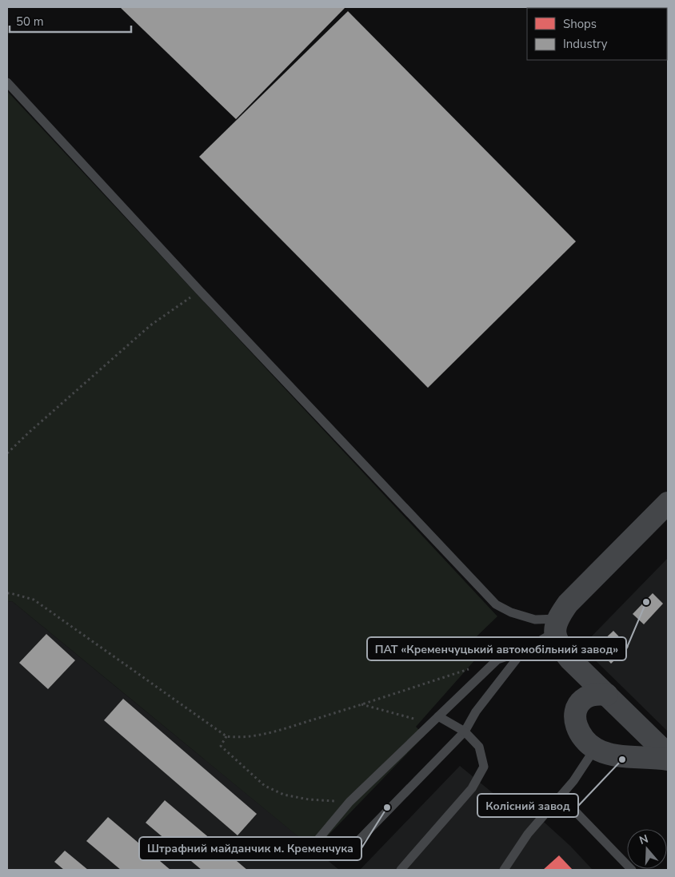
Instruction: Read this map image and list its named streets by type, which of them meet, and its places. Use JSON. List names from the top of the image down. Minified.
{"places":["ПАТ «Кременчуцький автомобiльний завод»","Колісний завод","Штрафний майданчик м. Кременчука"],"legend":["Shops","Industry"],"scale_bar":"50 m","north":"top"}
